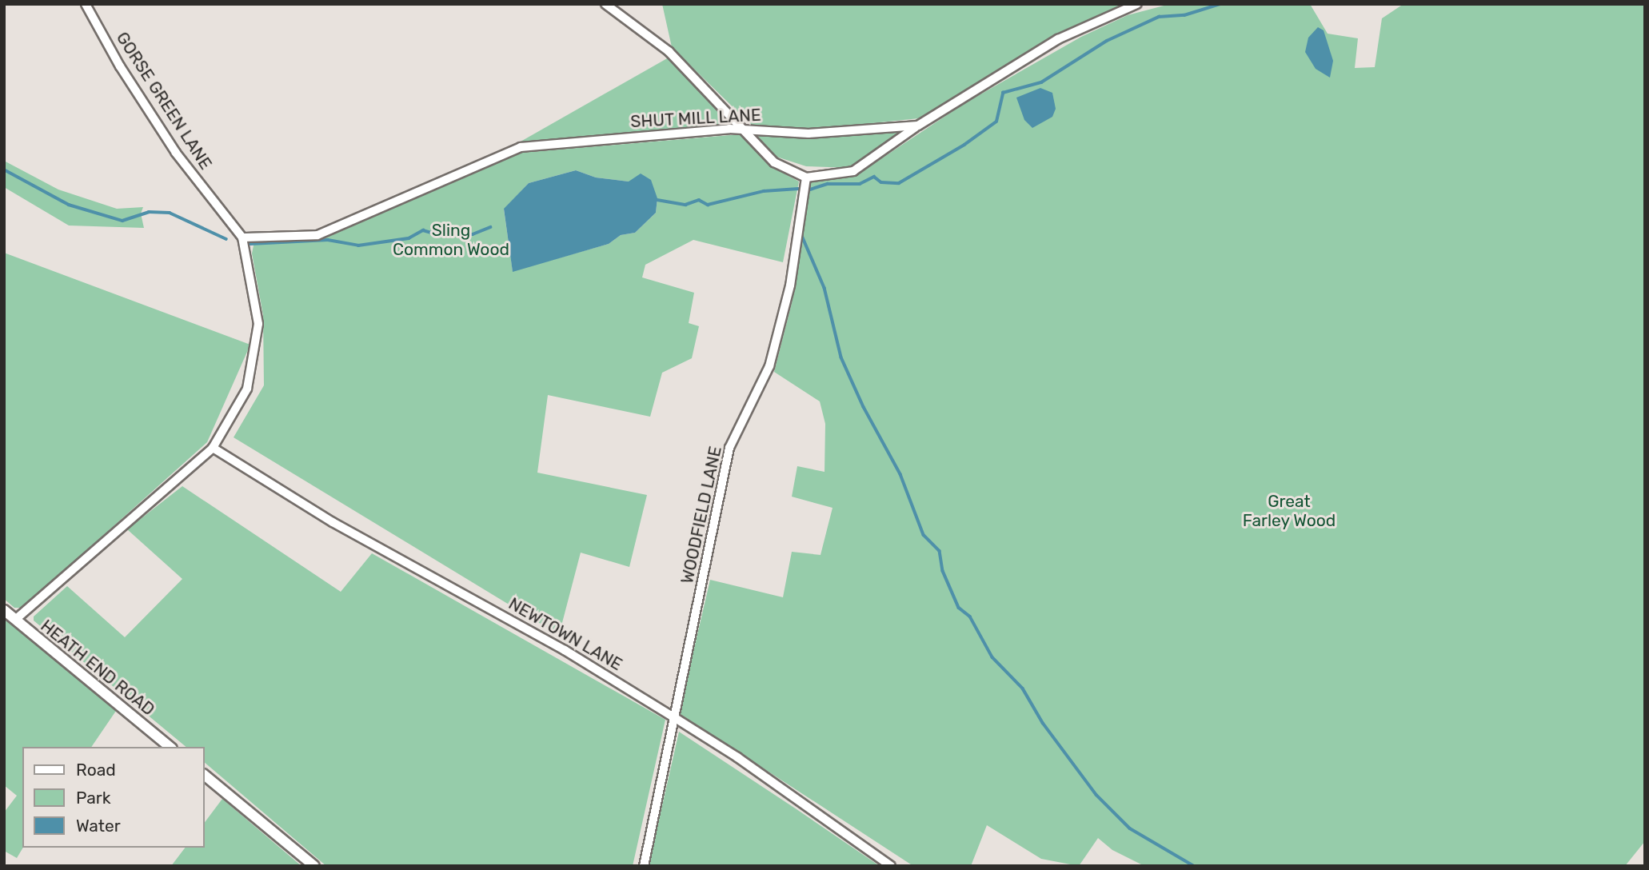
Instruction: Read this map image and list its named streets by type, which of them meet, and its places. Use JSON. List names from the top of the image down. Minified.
{"streets":{"street":["GORSE GREEN LANE","SHUT MILL LANE","WOODFIELD LANE","NEWTOWN LANE","HEATH END ROAD"]},"crossings":[["GORSE GREEN LANE","SHUT MILL LANE"],["WOODFIELD LANE","NEWTOWN LANE"]],"parks":["Sling Common Wood","Great Farley Wood"],"legend":["Road","Park","Water"]}
